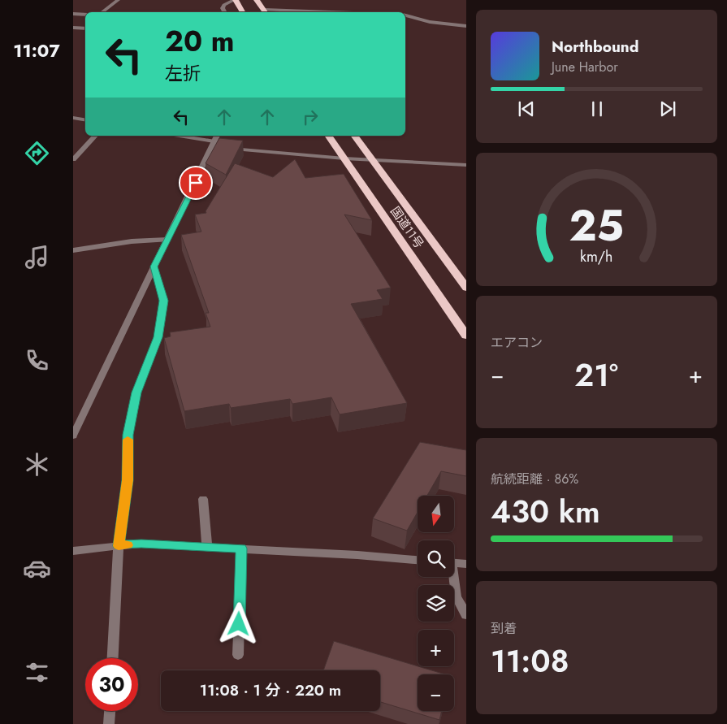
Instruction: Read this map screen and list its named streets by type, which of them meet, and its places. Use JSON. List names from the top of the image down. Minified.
{"streets":{"highway":["国道11号"]},"north":"bottom","page":{"tabs":"11:07","turn":["20 m","左折"],"song":["Northbound","June Harbor"],"tile":["エアコン",["航続距離 · 86%","430 km"],["到着","11:08"]],"heat":["−","21°","+"],"map_buttons":["+","−"],"limit":"30","trip":"11:08 · 1 分 · 220 m","gauge":["25","km/h"]}}
